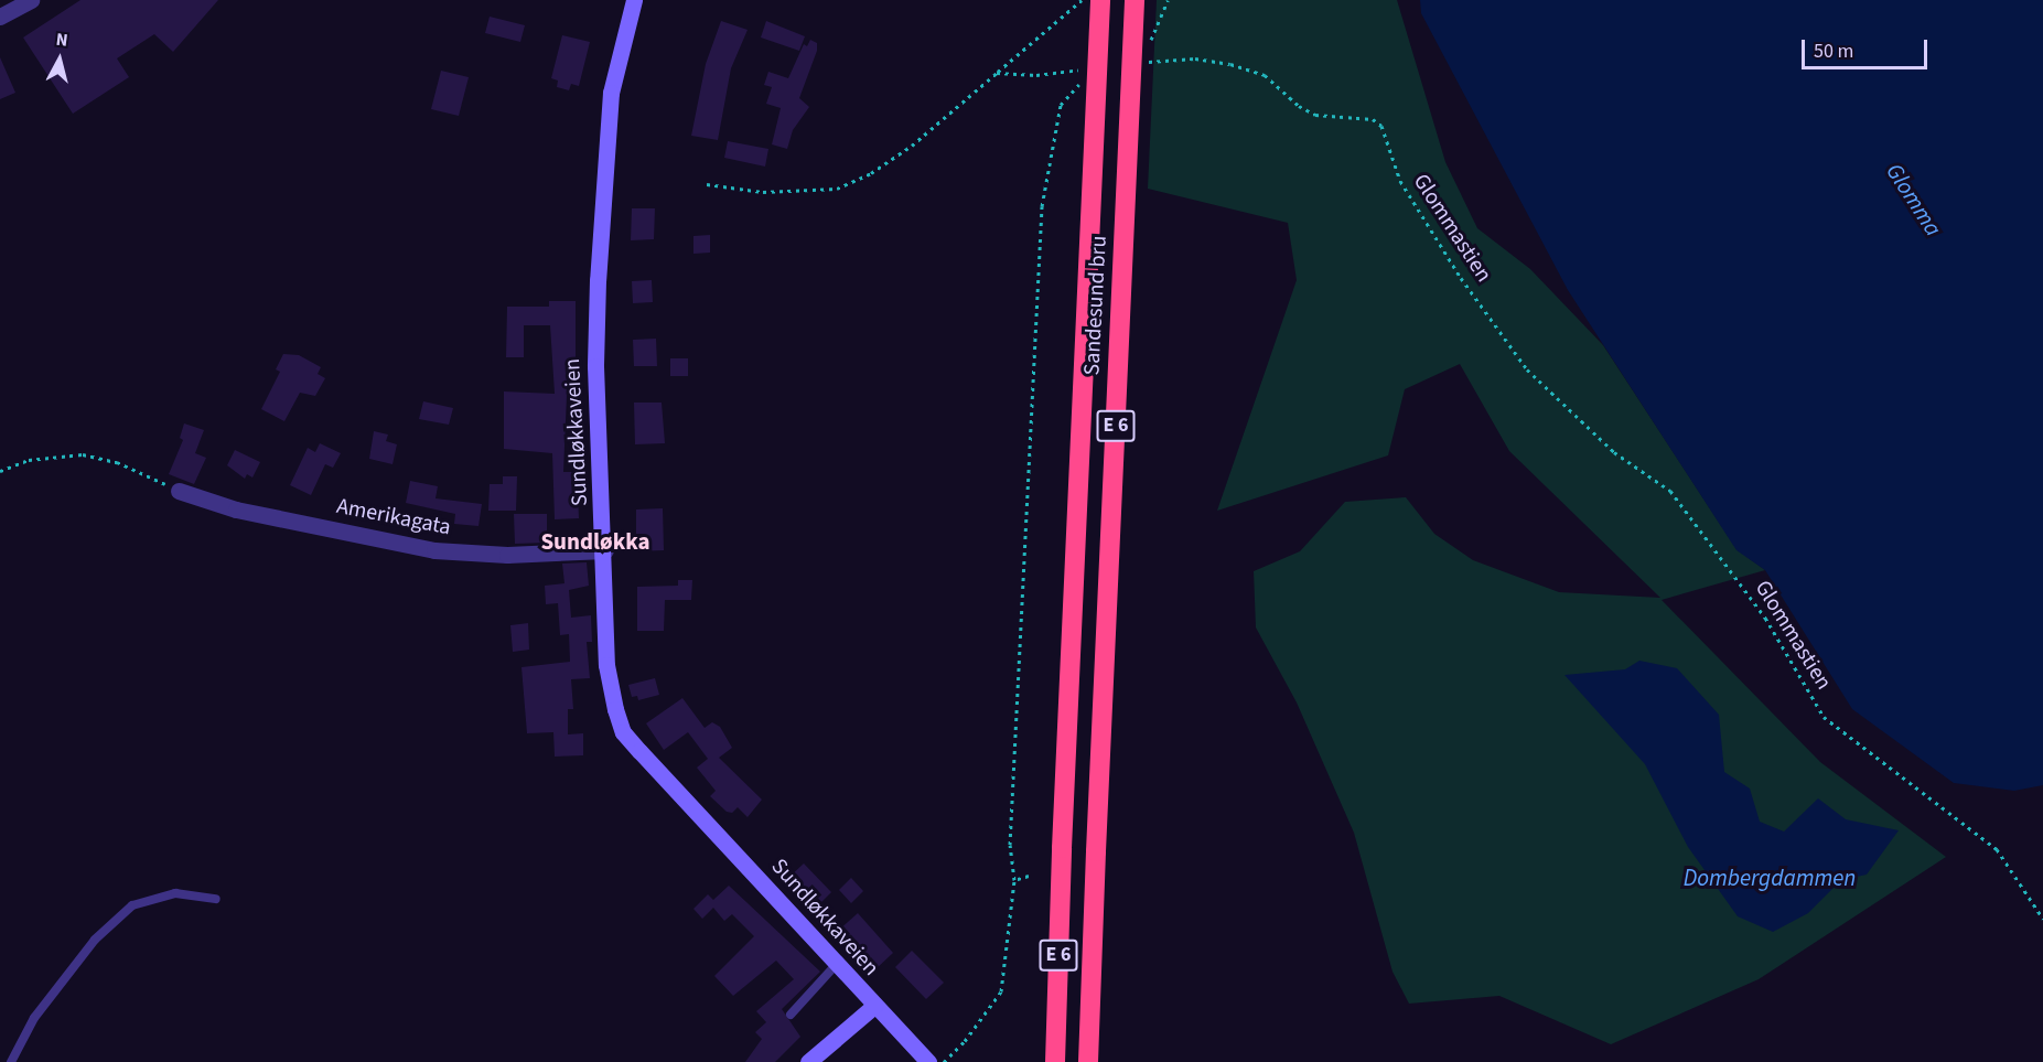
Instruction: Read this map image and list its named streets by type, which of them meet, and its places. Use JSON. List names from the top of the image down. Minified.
{"streets":{"highway":["Sandesund bru","E 6"],"main road":["Sundløkkaveien"],"street":["Amerikagata"],"path":["Glommastien"]},"crossings":[["Sundløkkaveien","Amerikagata"]],"districts":["Sundløkka"],"water":["Glomma","Dombergdammen"],"scale_bar":"50 m","north":"top"}
